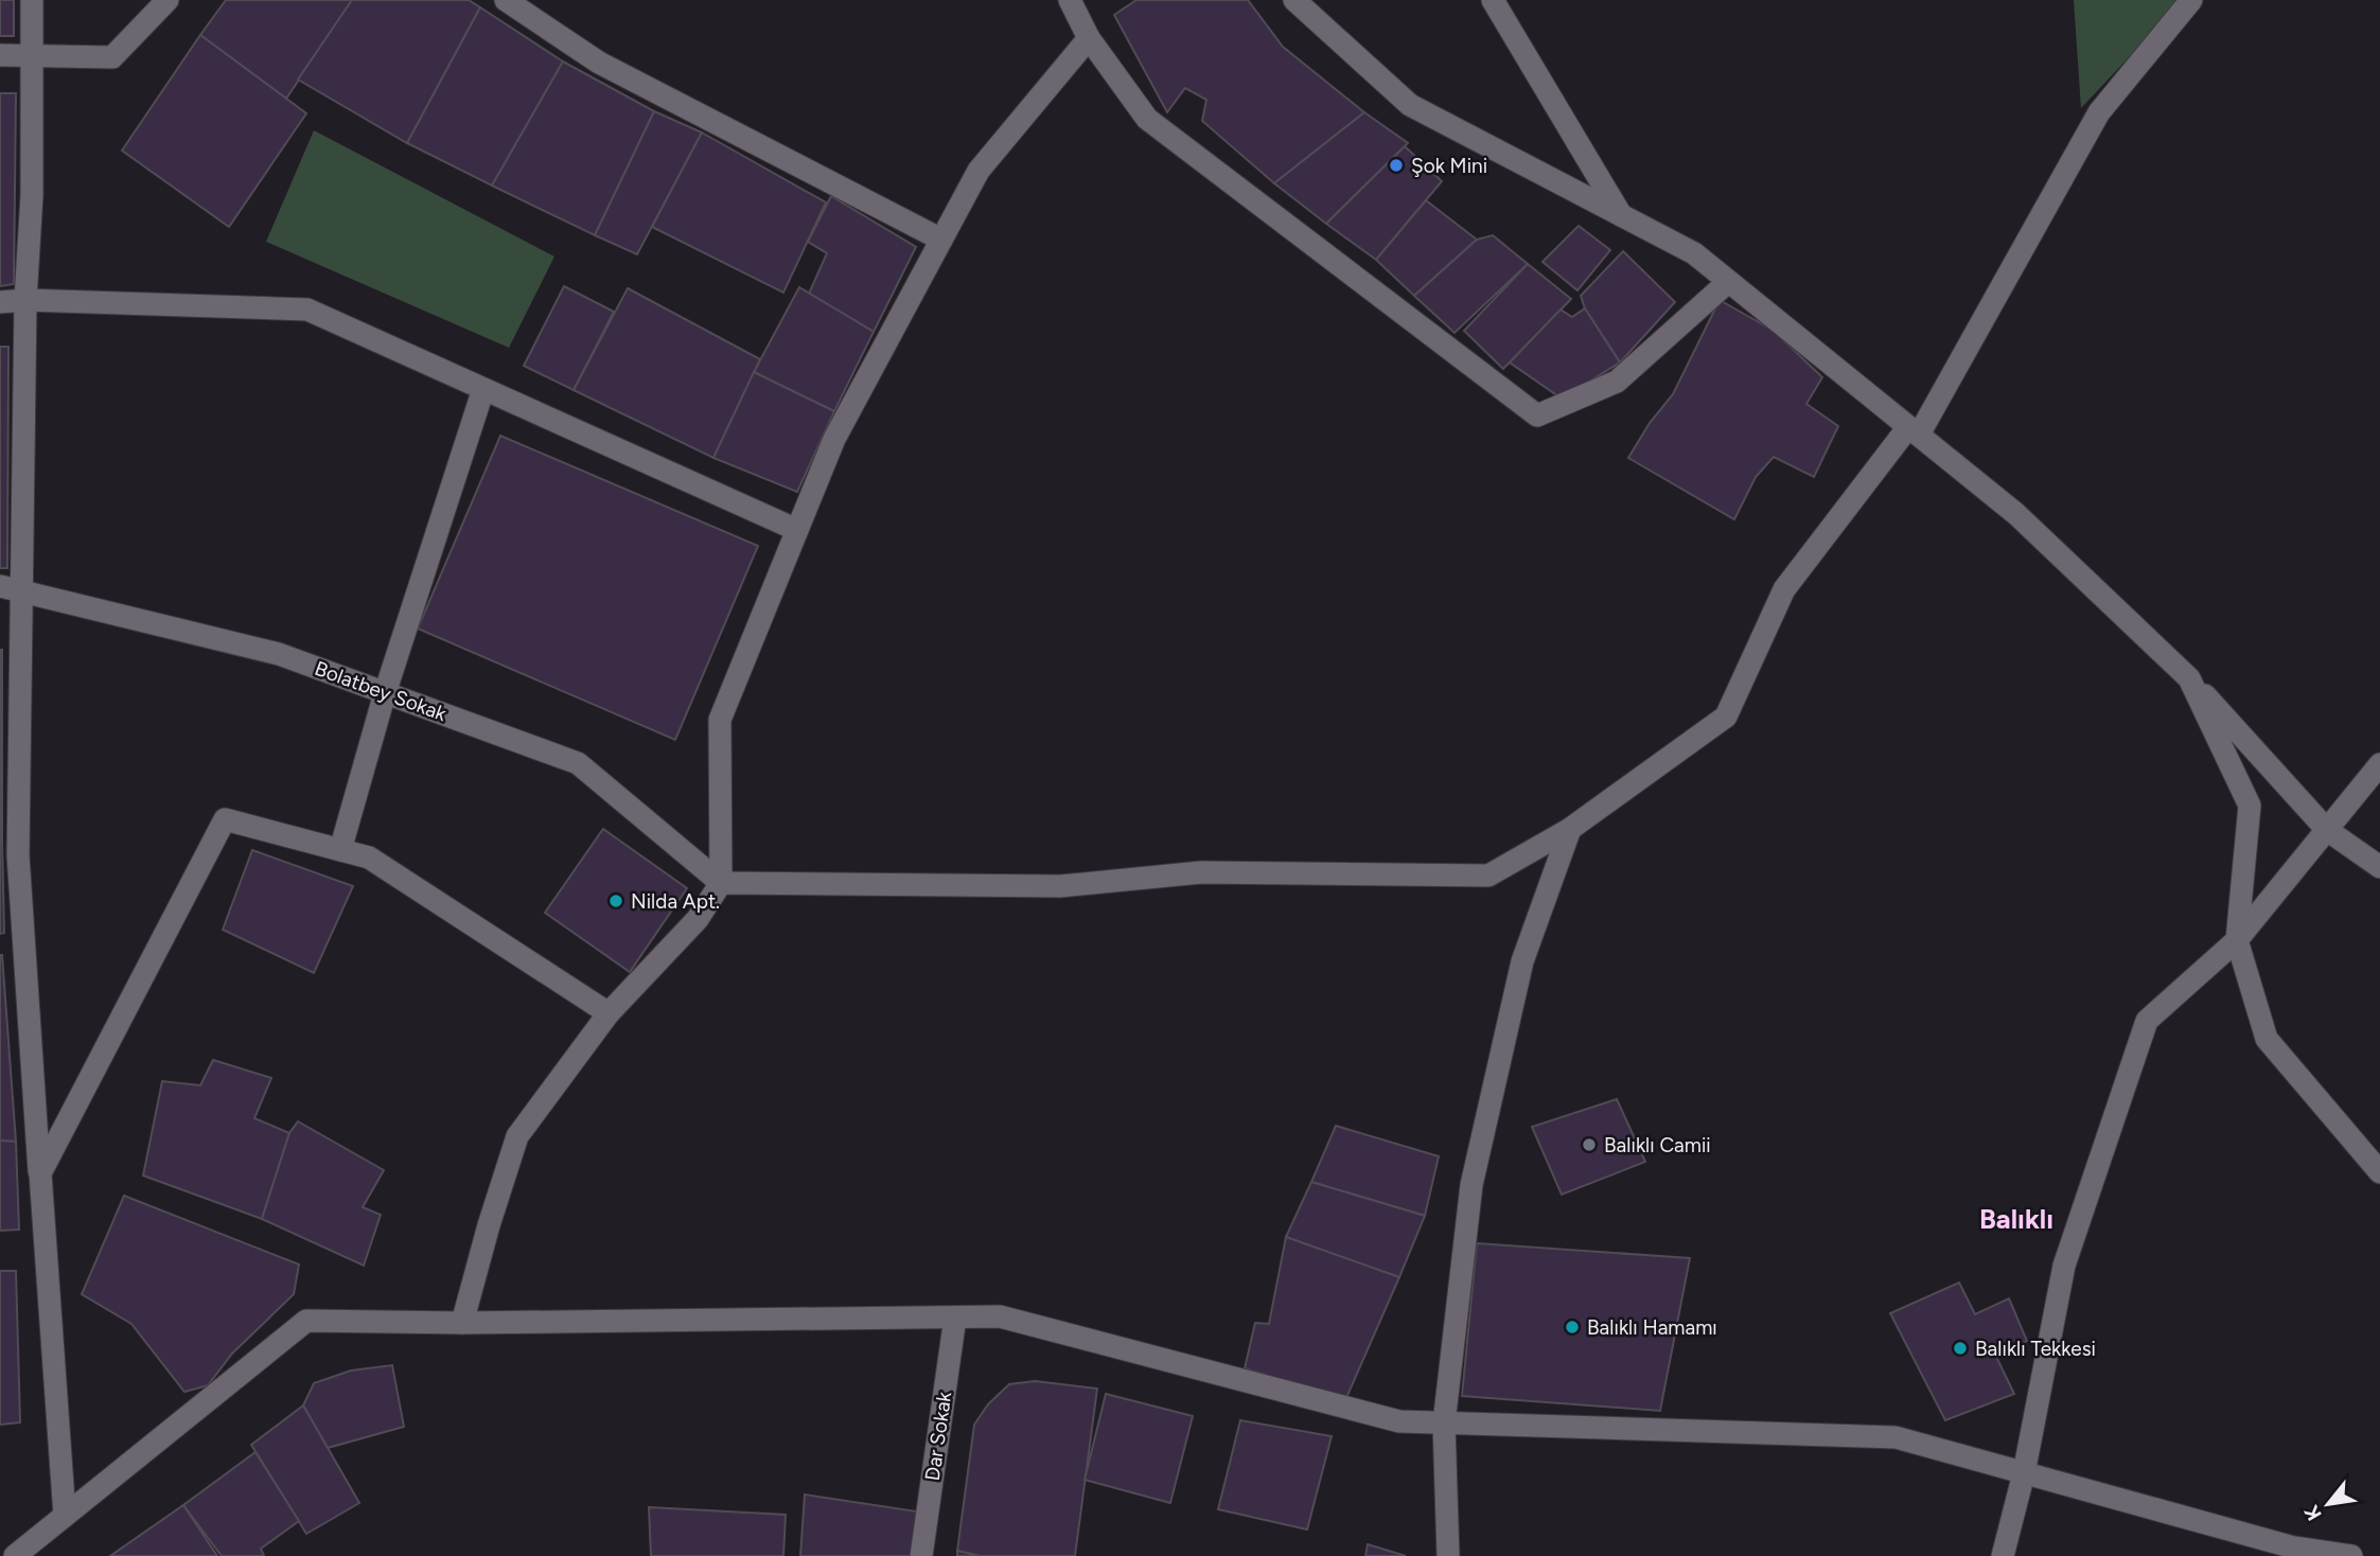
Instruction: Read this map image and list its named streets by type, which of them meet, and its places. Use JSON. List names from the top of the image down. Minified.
{"streets":{"street":["Bolatbey Sokak","Dar Sokak"]},"districts":["Balıklı"],"places":["Şok Mini","Nilda Apt.","Balıklı Camii","Balıklı Hamamı","Balıklı Tekkesi"],"north":"bottom left"}
